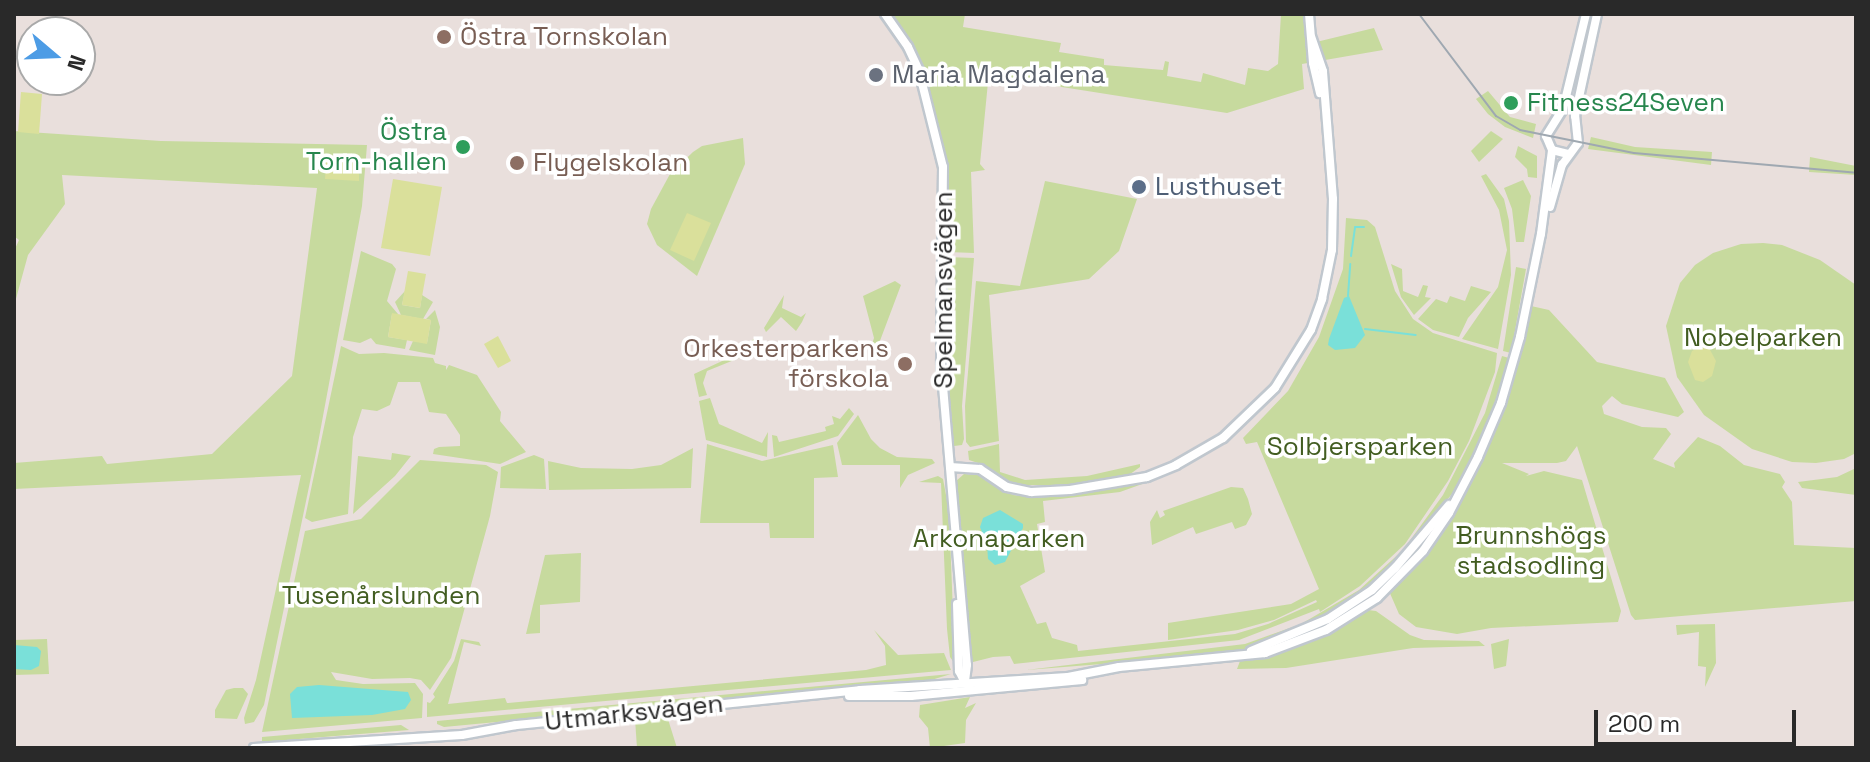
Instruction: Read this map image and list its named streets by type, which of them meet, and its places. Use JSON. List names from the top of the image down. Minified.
{"streets":{"main road":["Spelmansvägen","Utmarksvägen"]},"crossings":[["Spelmansvägen","Utmarksvägen"]],"parks":["Nobelparken","Solbjersparken","Brunnshögs stadsodling","Arkonaparken","Tusenårslunden"],"places":["Östra Tornskolan","Maria Magdalena","Fitness24Seven","Östra Torn-hallen","Flygelskolan","Lusthuset","Orkesterparkens förskola"],"scale_bar":"200 m","north":"right"}
